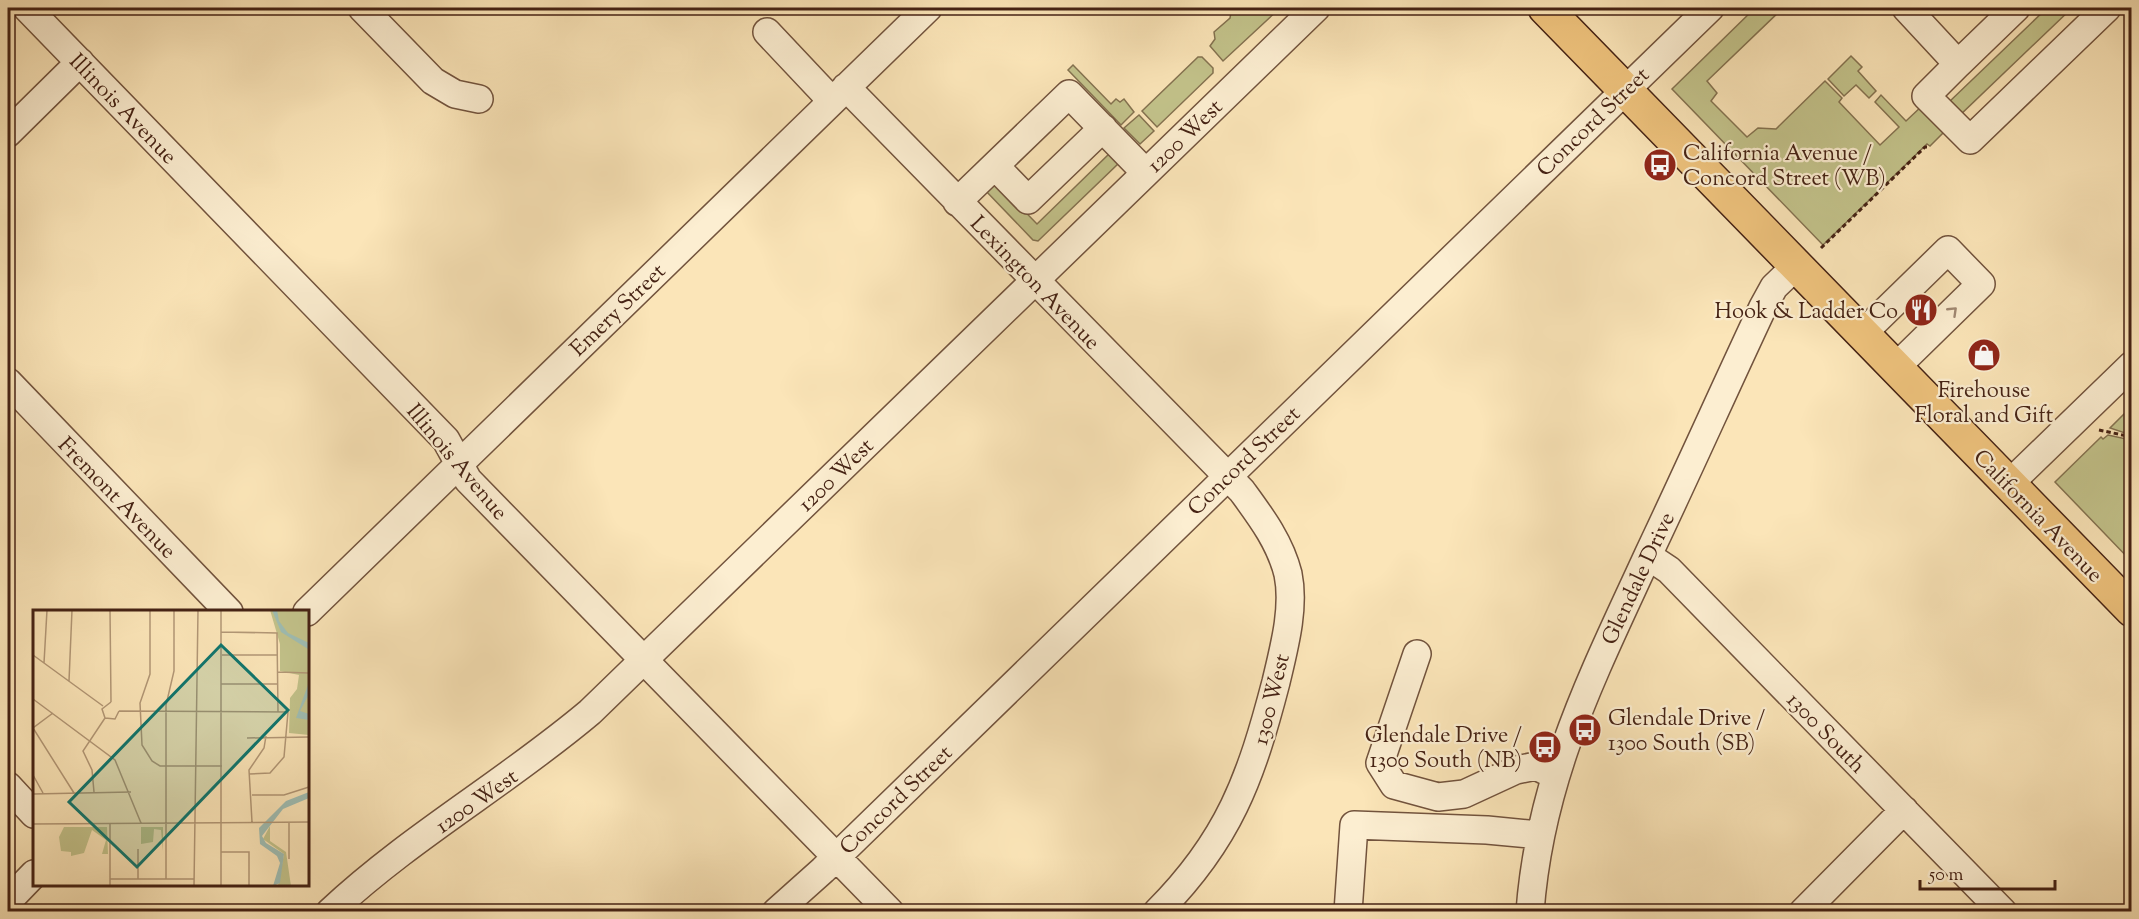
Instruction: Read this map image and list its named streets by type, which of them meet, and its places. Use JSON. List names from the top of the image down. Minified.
{"streets":{"main road":["California Avenue"],"street":["Illinois Avenue","Concord Street","1200 West","Lexington Avenue","Emery Street","Fremont Avenue","Glendale Drive","1300 West","1300 South"]},"crossings":[["Illinois Avenue","Concord Street"],["Illinois Avenue","1200 West"],["Illinois Avenue","Emery Street"],["Concord Street","Lexington Avenue"],["Concord Street","California Avenue"],["Concord Street","1300 West"],["1200 West","Lexington Avenue"],["Lexington Avenue","Emery Street"],["Lexington Avenue","1300 West"],["California Avenue","Glendale Drive"],["Glendale Drive","1300 South"]],"places":{"bus stop":["California Avenue / Concord Street (WB)","Glendale Drive / 1300 South (SB)","Glendale Drive / 1300 South (NB)"],"restaurant":["Hook & Ladder Co"],"shop":["Firehouse Floral and Gift"]},"scale_bar":"50 m"}
